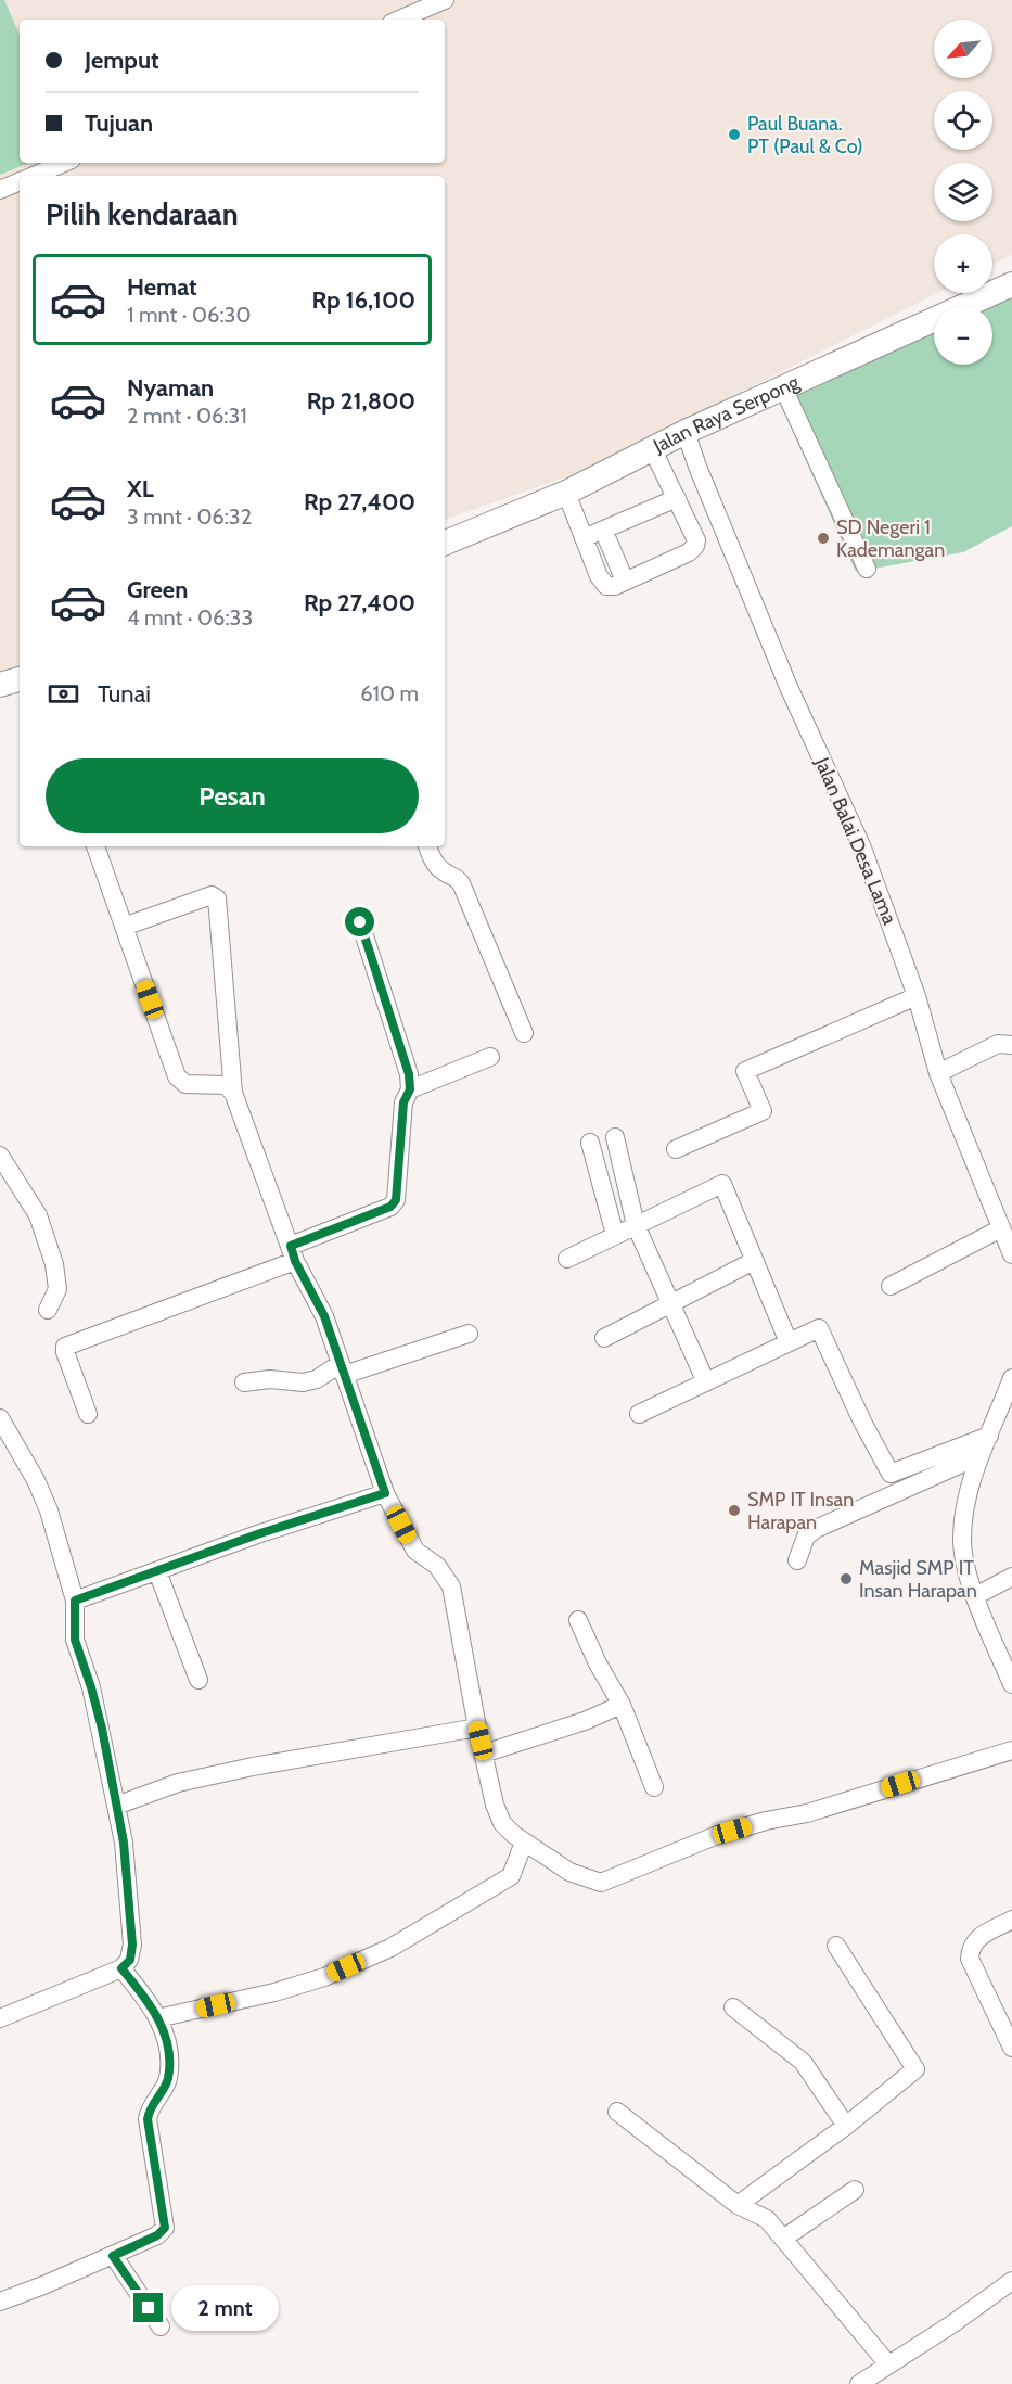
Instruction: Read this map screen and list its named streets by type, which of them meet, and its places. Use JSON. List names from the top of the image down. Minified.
{"streets":{"main road":["Jalan Raya Serpong"],"street":["Jalan Balai Desa Lama"]},"crossings":[["Jalan Raya Serpong","Jalan Balai Desa Lama"]],"places":["Paul Buana. PT (Paul & Co)","SD Negeri 1 Kademangan","SMP IT Insan Harapan","Masjid SMP IT Insan Harapan"],"north":"bottom left","page":{"map_buttons":["+","−"],"banner":["Jemput","Tujuan"],"heading":"Pilih kendaraan","list":[{"name":"Hemat","note":"1 mnt · 06:30","value":"Rp 16,100"},{"name":"Nyaman","note":"2 mnt · 06:31","value":"Rp 21,800"},{"name":"XL","note":"3 mnt · 06:32","value":"Rp 27,400"},{"name":"Green","note":"4 mnt · 06:33","value":"Rp 27,400"}],"pay":["Tunai","610 m"],"buttons":"Pesan","bubble":"2 mnt"}}
